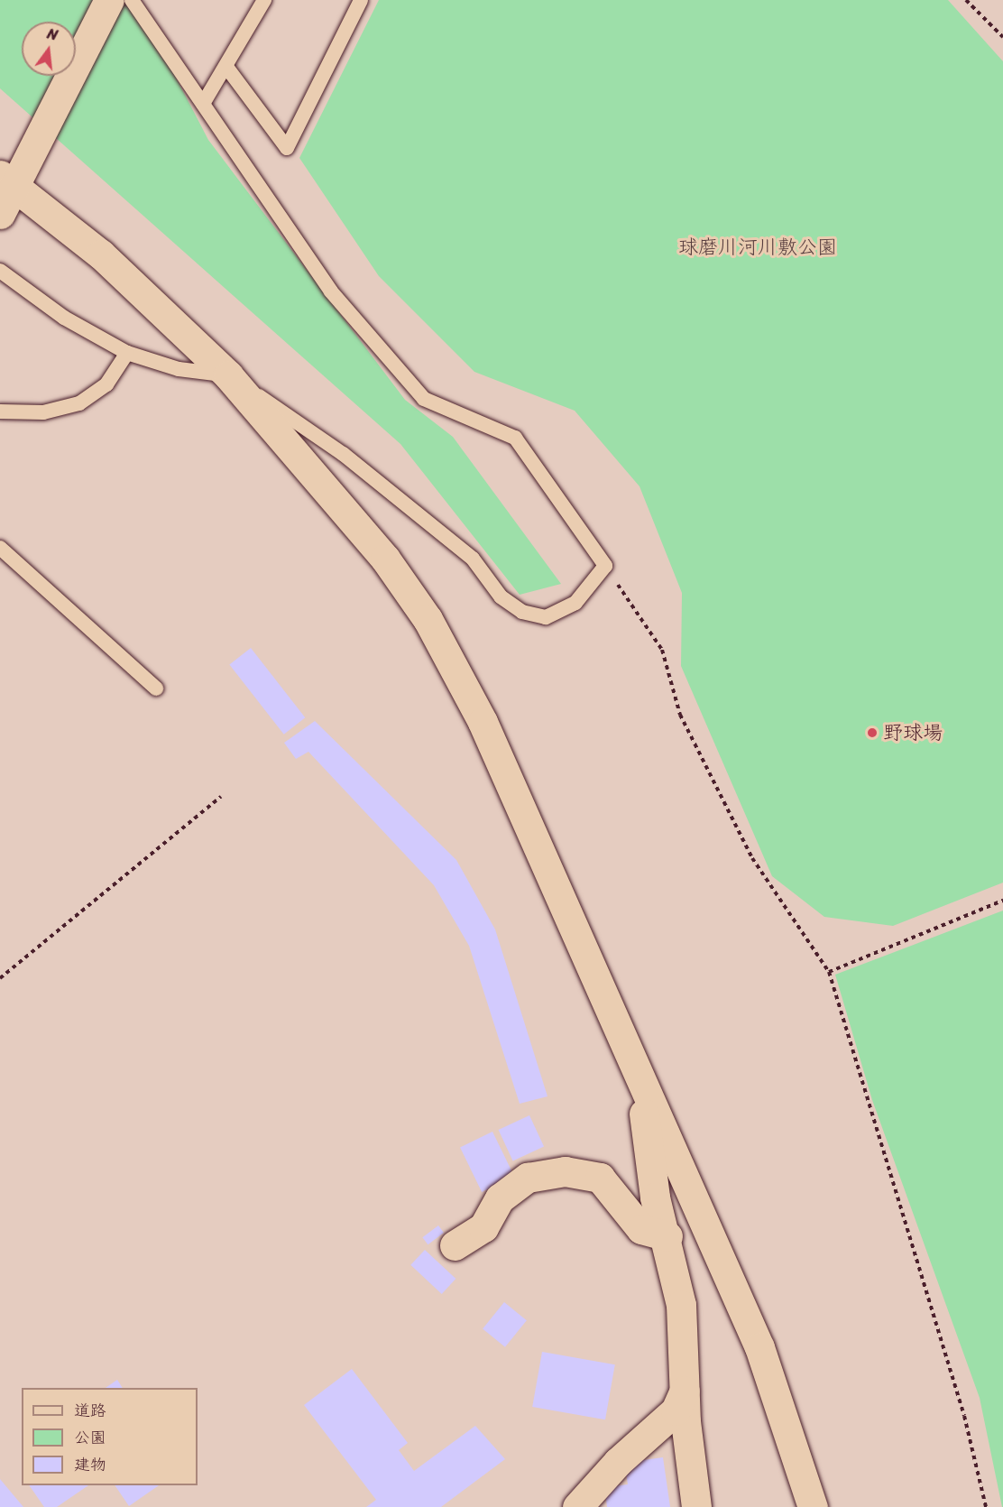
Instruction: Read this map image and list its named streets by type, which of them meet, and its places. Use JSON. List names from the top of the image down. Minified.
{"parks":["球磨川河川敷公園"],"places":["野球場"],"legend":["道路","公園","建物"],"north":"top"}
